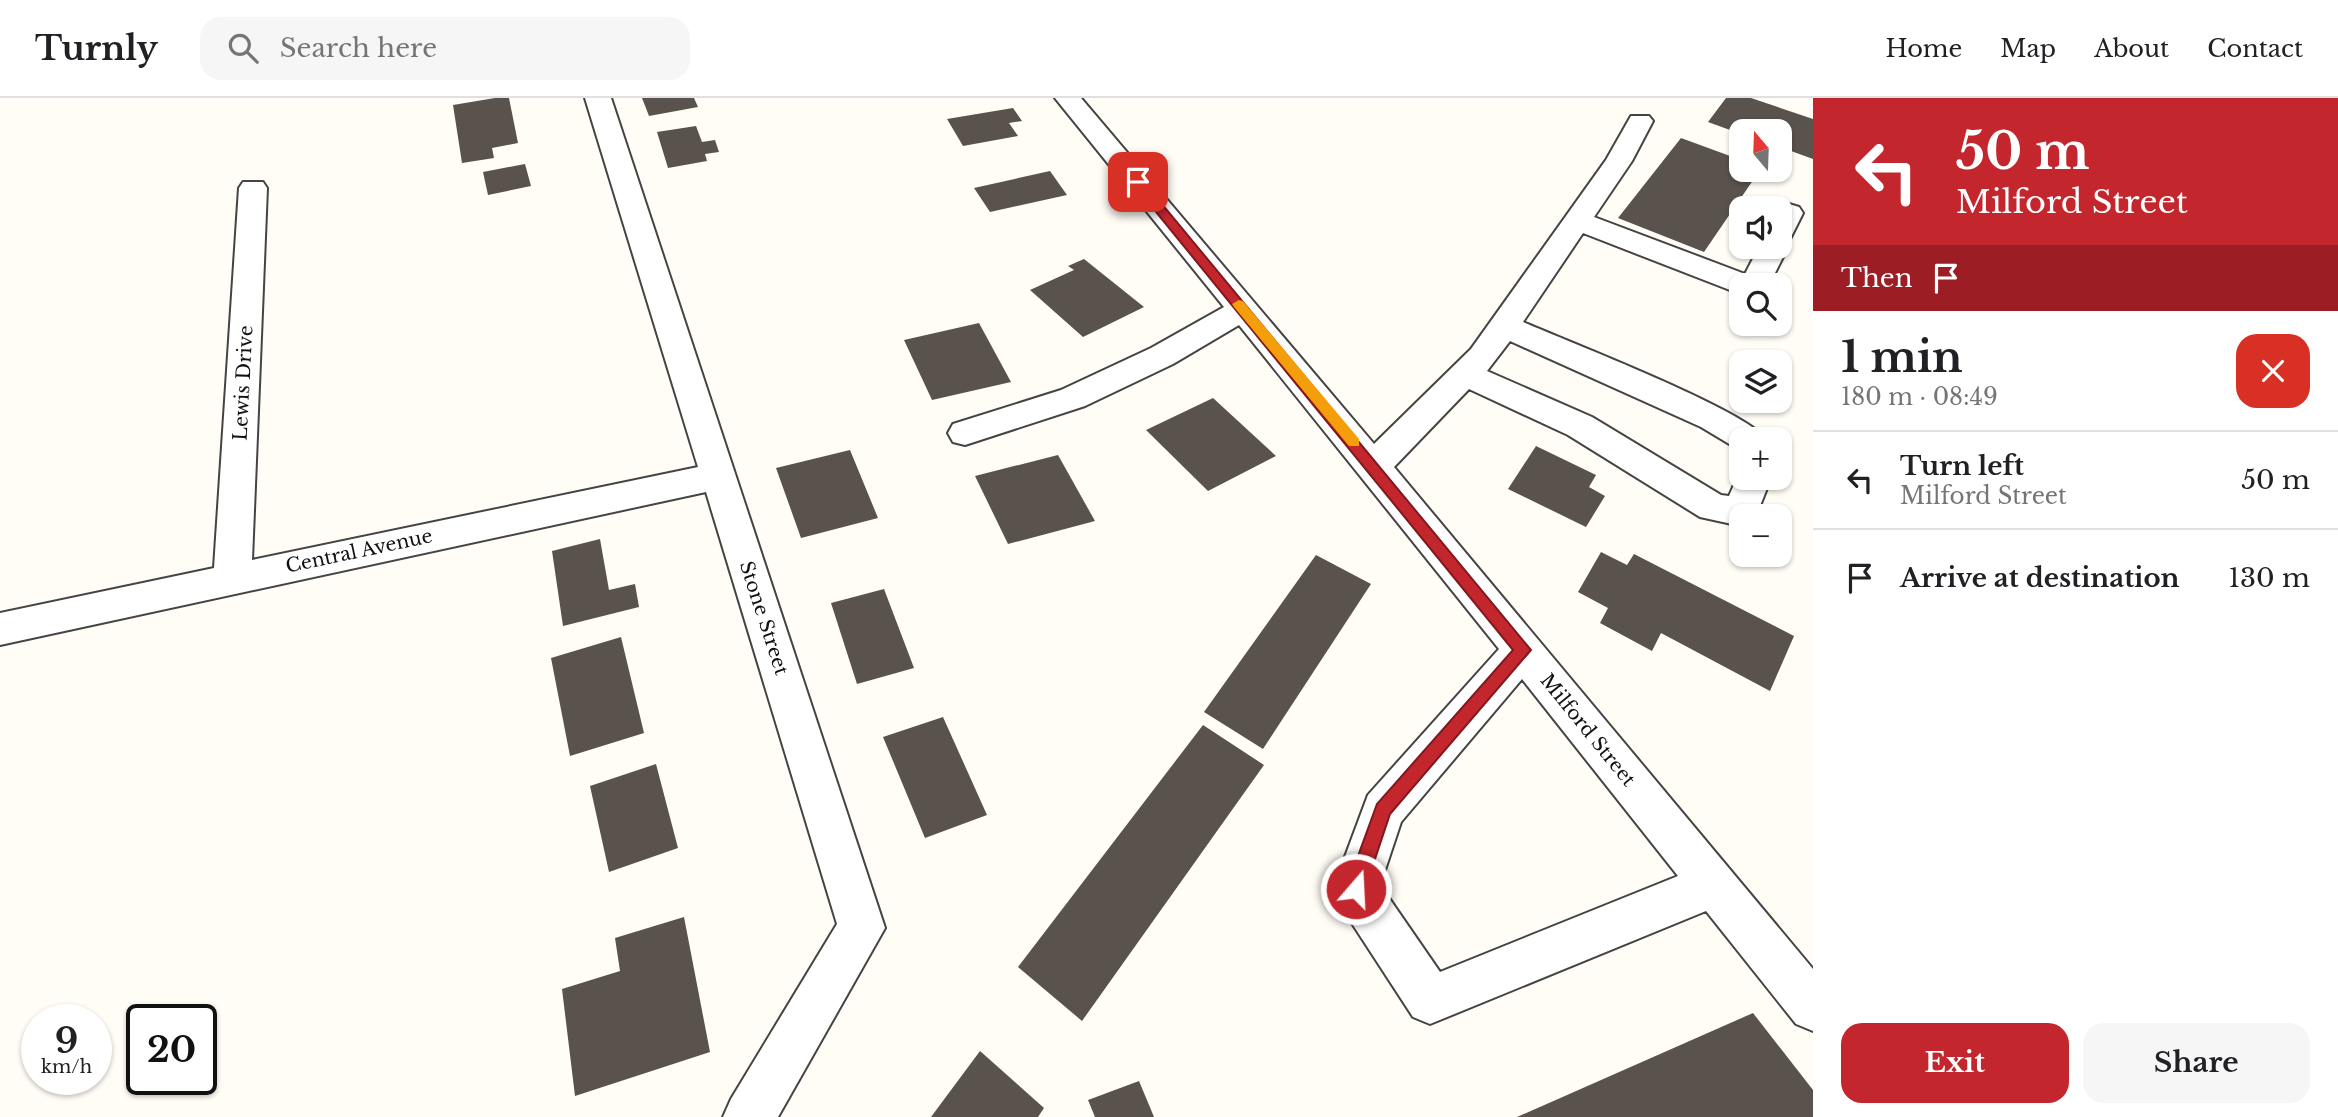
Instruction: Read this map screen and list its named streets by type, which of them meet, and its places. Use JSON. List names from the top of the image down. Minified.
{"streets":{"street":["Lewis Drive","Central Avenue","Stone Street","Milford Street"]},"crossings":[["Lewis Drive","Central Avenue"],["Central Avenue","Stone Street"]],"north":"top","page":{"header":"Turnly","search":"Search here","nav":["Home","Map","About","Contact"],"turn":["50 m","Milford Street"],"map_buttons":["+","−"],"then":"Then","heading":["1 min","180 m · 08:49"],"list":[{"name":"Turn left","note":"Milford Street","value":"50 m"},{"name":"Arrive at destination","value":"130 m"}],"speed":"9 km/h","limit":"20","buttons":["Exit","Share"]}}
